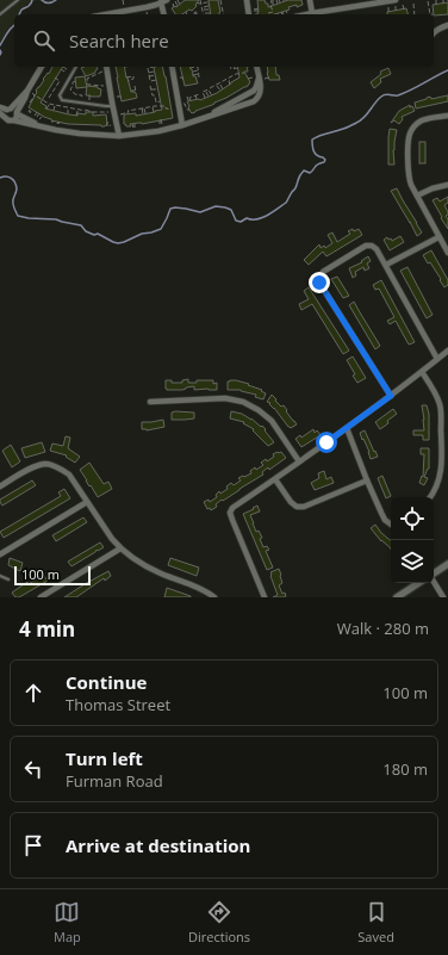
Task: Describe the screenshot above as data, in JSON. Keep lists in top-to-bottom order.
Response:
{
  "scale_bar": "100 m",
  "page": {
    "search": "Search here",
    "scale": "100 m",
    "heading": ["4 min", "Walk · 280 m"],
    "list": [
      ["Continue", "Thomas Street", "100 m"],
      ["Turn left", "Furman Road", "180 m"],
      "Arrive at destination"
    ],
    "nav": ["Map", "Directions", "Saved"]
  }
}
